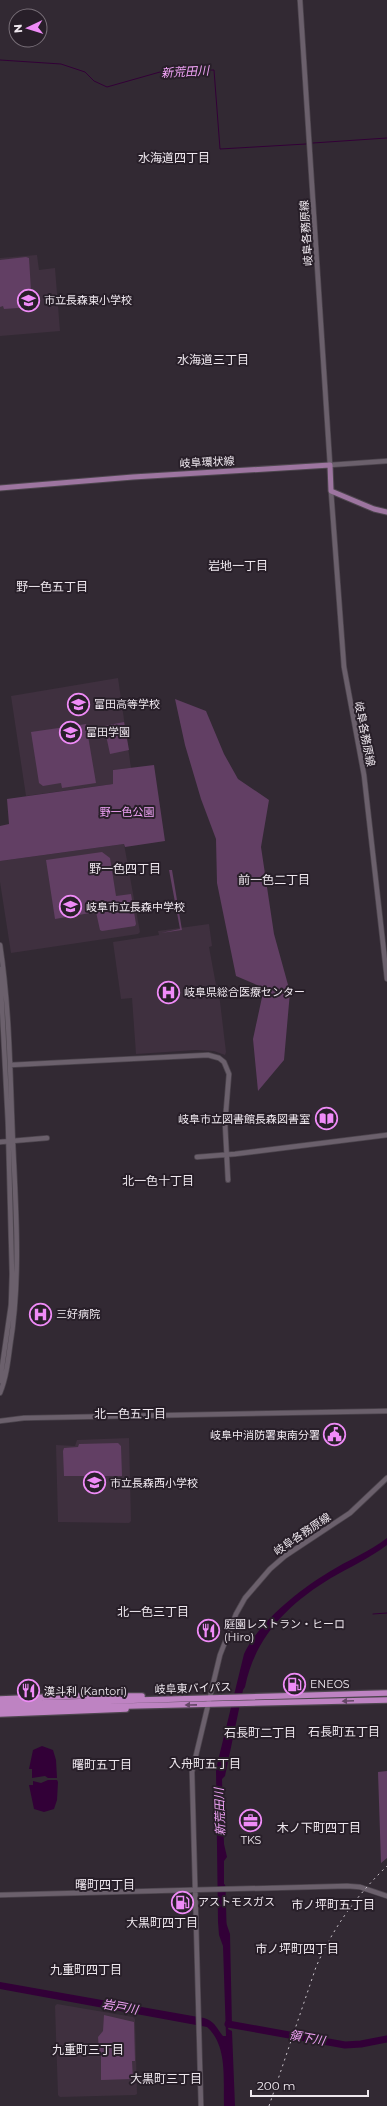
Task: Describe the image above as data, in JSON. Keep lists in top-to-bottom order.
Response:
{
  "streets": {
    "highway": ["岐阜東バイパス"],
    "main road": ["岐阜環状線"],
    "street": ["岐阜各務原線"]
  },
  "crossings": [
    ["岐阜各務原線", "岐阜環状線"],
    ["岐阜各務原線", "岐阜東バイパス"]
  ],
  "districts": [
    "水海道四丁目",
    "水海道三丁目",
    "岩地一丁目",
    "野一色五丁目",
    "野一色四丁目",
    "前一色二丁目",
    "北一色十丁目",
    "北一色五丁目",
    "北一色三丁目",
    "石長町五丁目",
    "石長町二丁目",
    "入舟町五丁目",
    "曙町五丁目",
    "木ノ下町四丁目",
    "曙町四丁目",
    "市ノ坪町五丁目",
    "大黒町四丁目",
    "市ノ坪町四丁目",
    "九重町四丁目",
    "九重町三丁目",
    "大黒町三丁目"
  ],
  "water": ["新荒田川", "岩戸川", "領下川"],
  "parks": ["野一色公園"],
  "places": {
    "school or university": [
      "市立長森東小学校",
      "富田高等学校",
      "富田学園",
      "岐阜市立長森中学校",
      "市立長森西小学校"
    ],
    "hospital": ["岐阜県総合医療センター", "三好病院"],
    "library": ["岐阜市立図書館長森図書室"],
    "public building": ["岐阜中消防署東南分署"],
    "restaurant": ["庭園レストラン・ヒーロ (Hiro)", "漢斗利 (Kantori)"],
    "fuel station": ["ENEOS", "アストモスガス"],
    "office": ["TKS"]
  },
  "scale_bar": "200 m",
  "north": "left"
}
